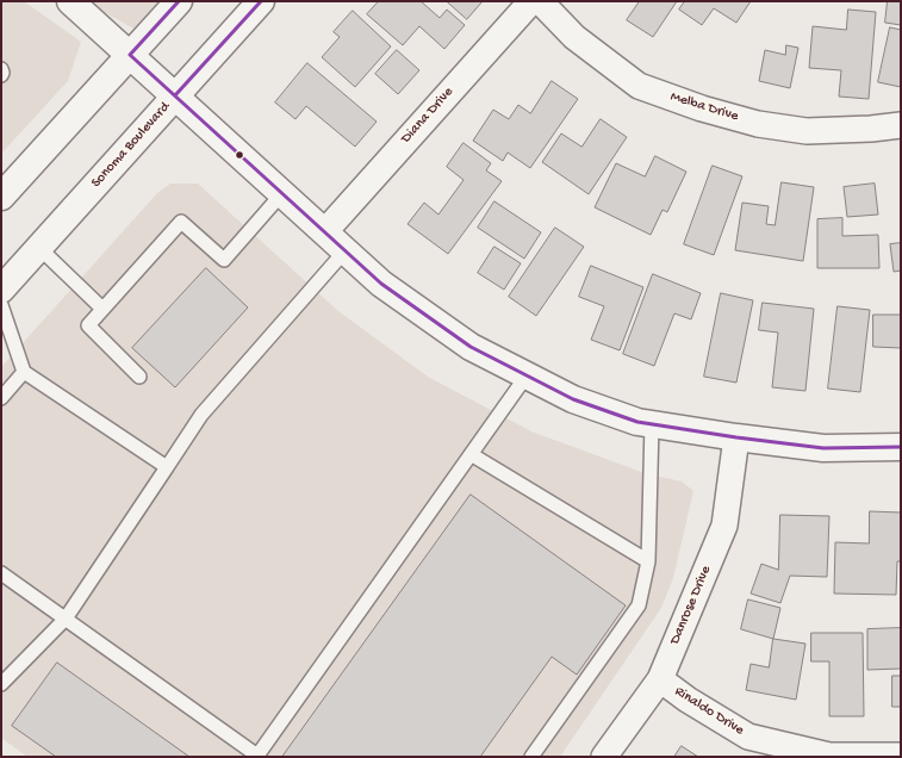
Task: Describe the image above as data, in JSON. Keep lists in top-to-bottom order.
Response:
{
  "streets": {
    "main road": ["Sonoma Boulevard"],
    "street": [
      "Melba Drive",
      "Diana Drive",
      "Danrose Drive",
      "Rinaldo Drive"
    ]
  },
  "crossings": [
    ["Danrose Drive", "Rinaldo Drive"]
  ]
}
